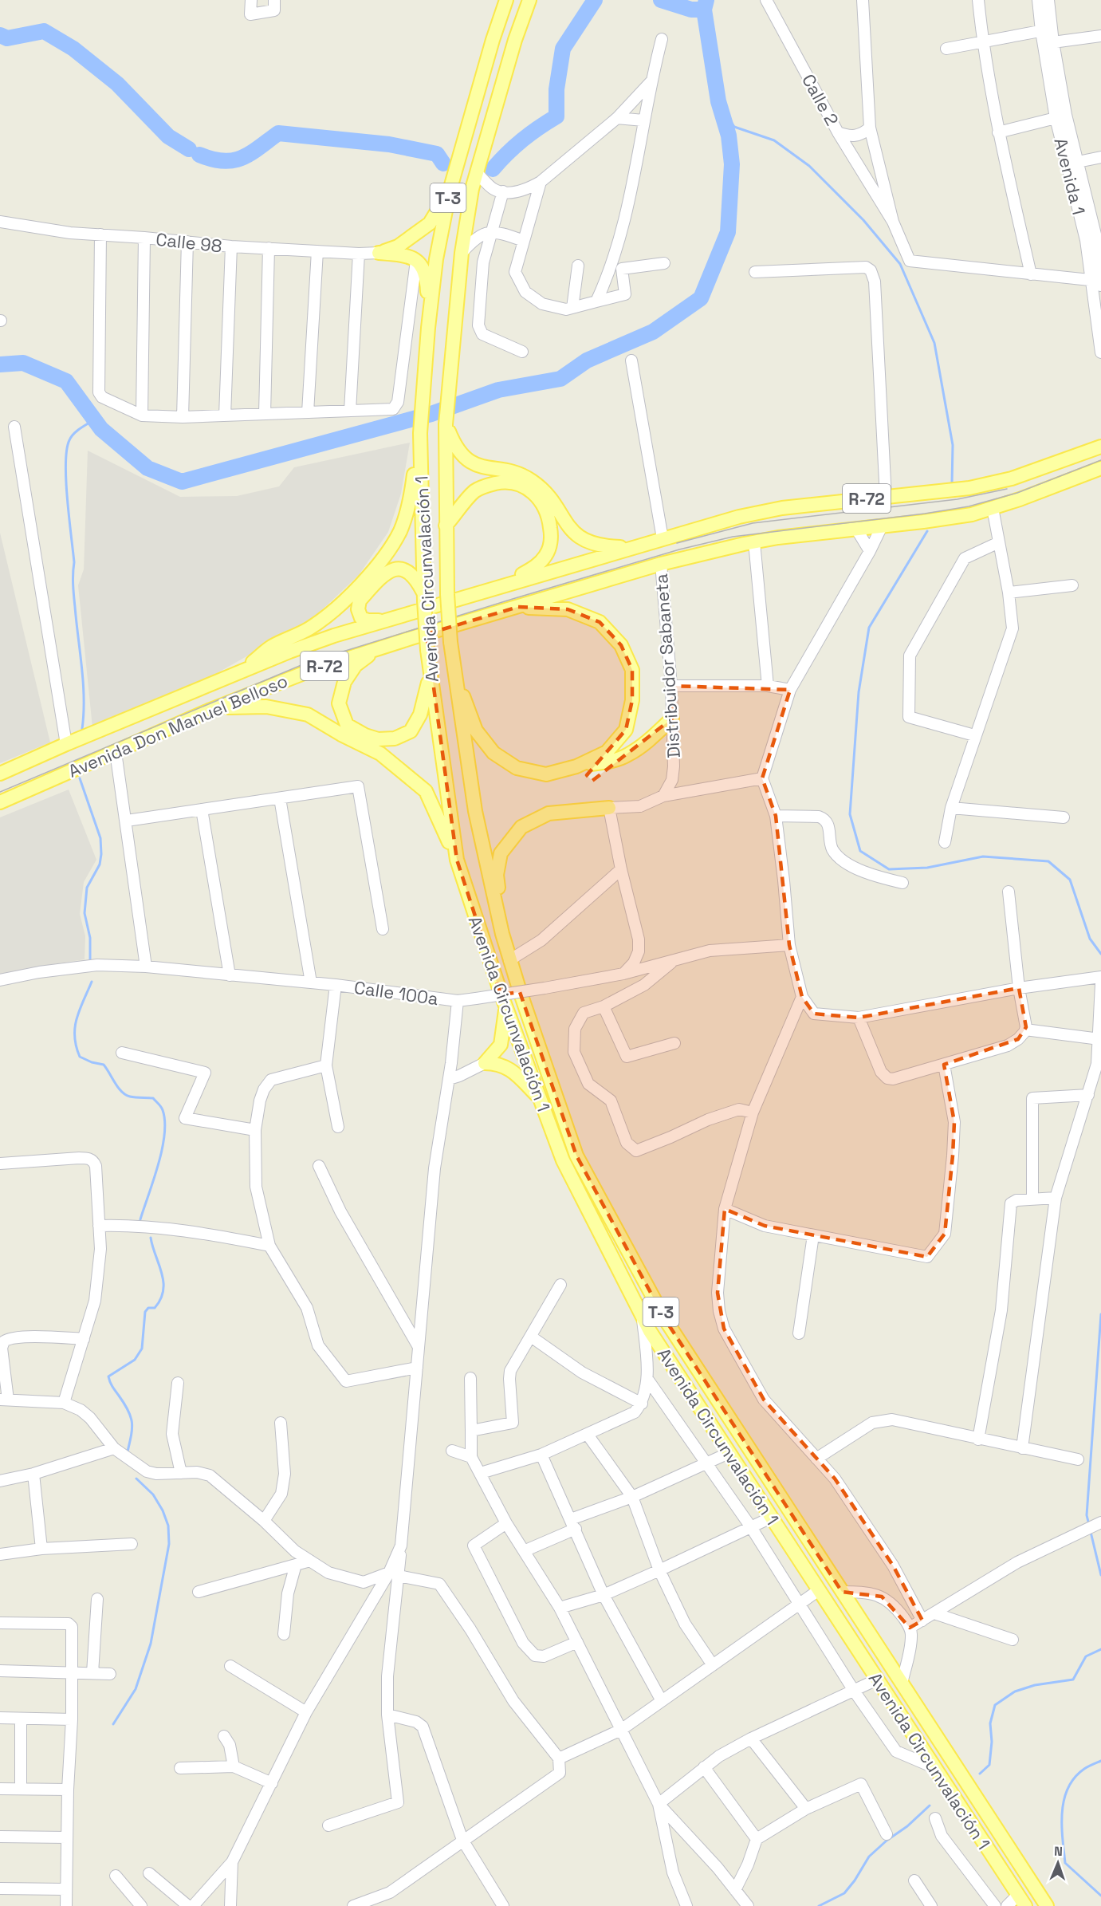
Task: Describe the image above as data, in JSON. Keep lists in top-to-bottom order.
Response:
{
  "streets": {
    "main road": [
      "T-3",
      "R-72",
      "Avenida Circunvalación 1",
      "Avenida Don Manuel Belloso"
    ],
    "street": [
      "Calle 2",
      "Avenida 1",
      "Calle 98",
      "Distribuidor Sabaneta",
      "Calle 100a"
    ]
  },
  "crossings": [
    ["R-72", "Distribuidor Sabaneta"],
    ["R-72", "Avenida Don Manuel Belloso"],
    ["Distribuidor Sabaneta", "Avenida Don Manuel Belloso"]
  ],
  "north": "top"
}
